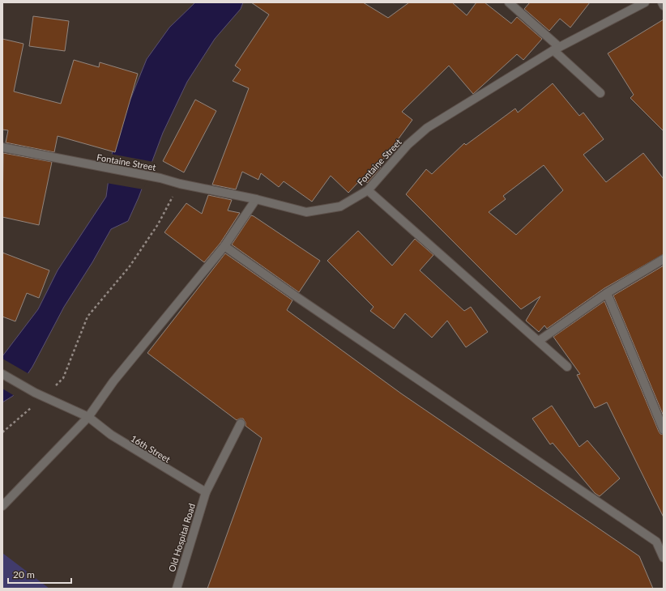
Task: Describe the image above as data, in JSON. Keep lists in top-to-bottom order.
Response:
{
  "streets": {
    "street": ["Fontaine Street", "16th Street", "Old Hospital Road"]
  },
  "crossings": [
    ["16th Street", "Old Hospital Road"]
  ],
  "scale_bar": "20 m"
}
